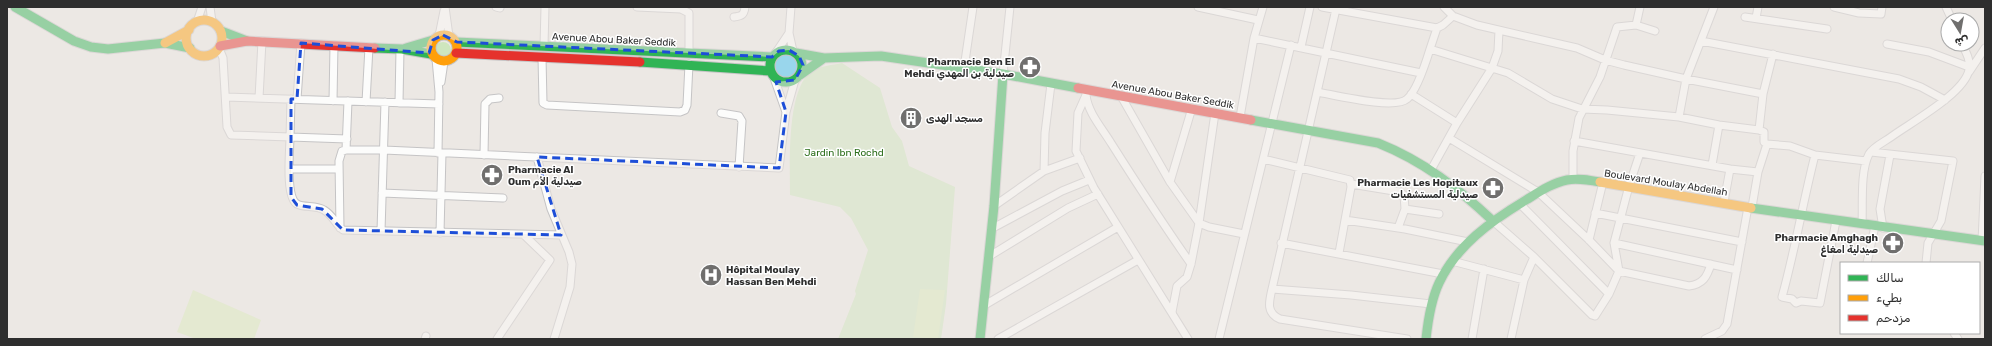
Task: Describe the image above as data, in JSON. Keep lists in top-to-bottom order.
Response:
{
  "streets": {
    "main road": ["Avenue Abou Baker Seddik", "Boulevard Moulay Abdellah"]
  },
  "crossings": [
    ["Avenue Abou Baker Seddik", "Boulevard Moulay Abdellah"]
  ],
  "parks": ["Jardin Ibn Rochd"],
  "places": {
    "pharmacy": [
      "Pharmacie Ben El Mehdi صيدلية بن المهدي",
      "Pharmacie Al Oum صيدلية الأم",
      "Pharmacie Les Hopitaux صيدلية المستشفيات",
      "Pharmacie Amghagh صيدلية امغاغ"
    ],
    "building": ["مسجد الهدى"],
    "hospital": ["Hôpital Moulay Hassan Ben Mehdi"]
  },
  "legend": ["سالك", "بطيء", "مزدحم"],
  "north": "bottom"
}
